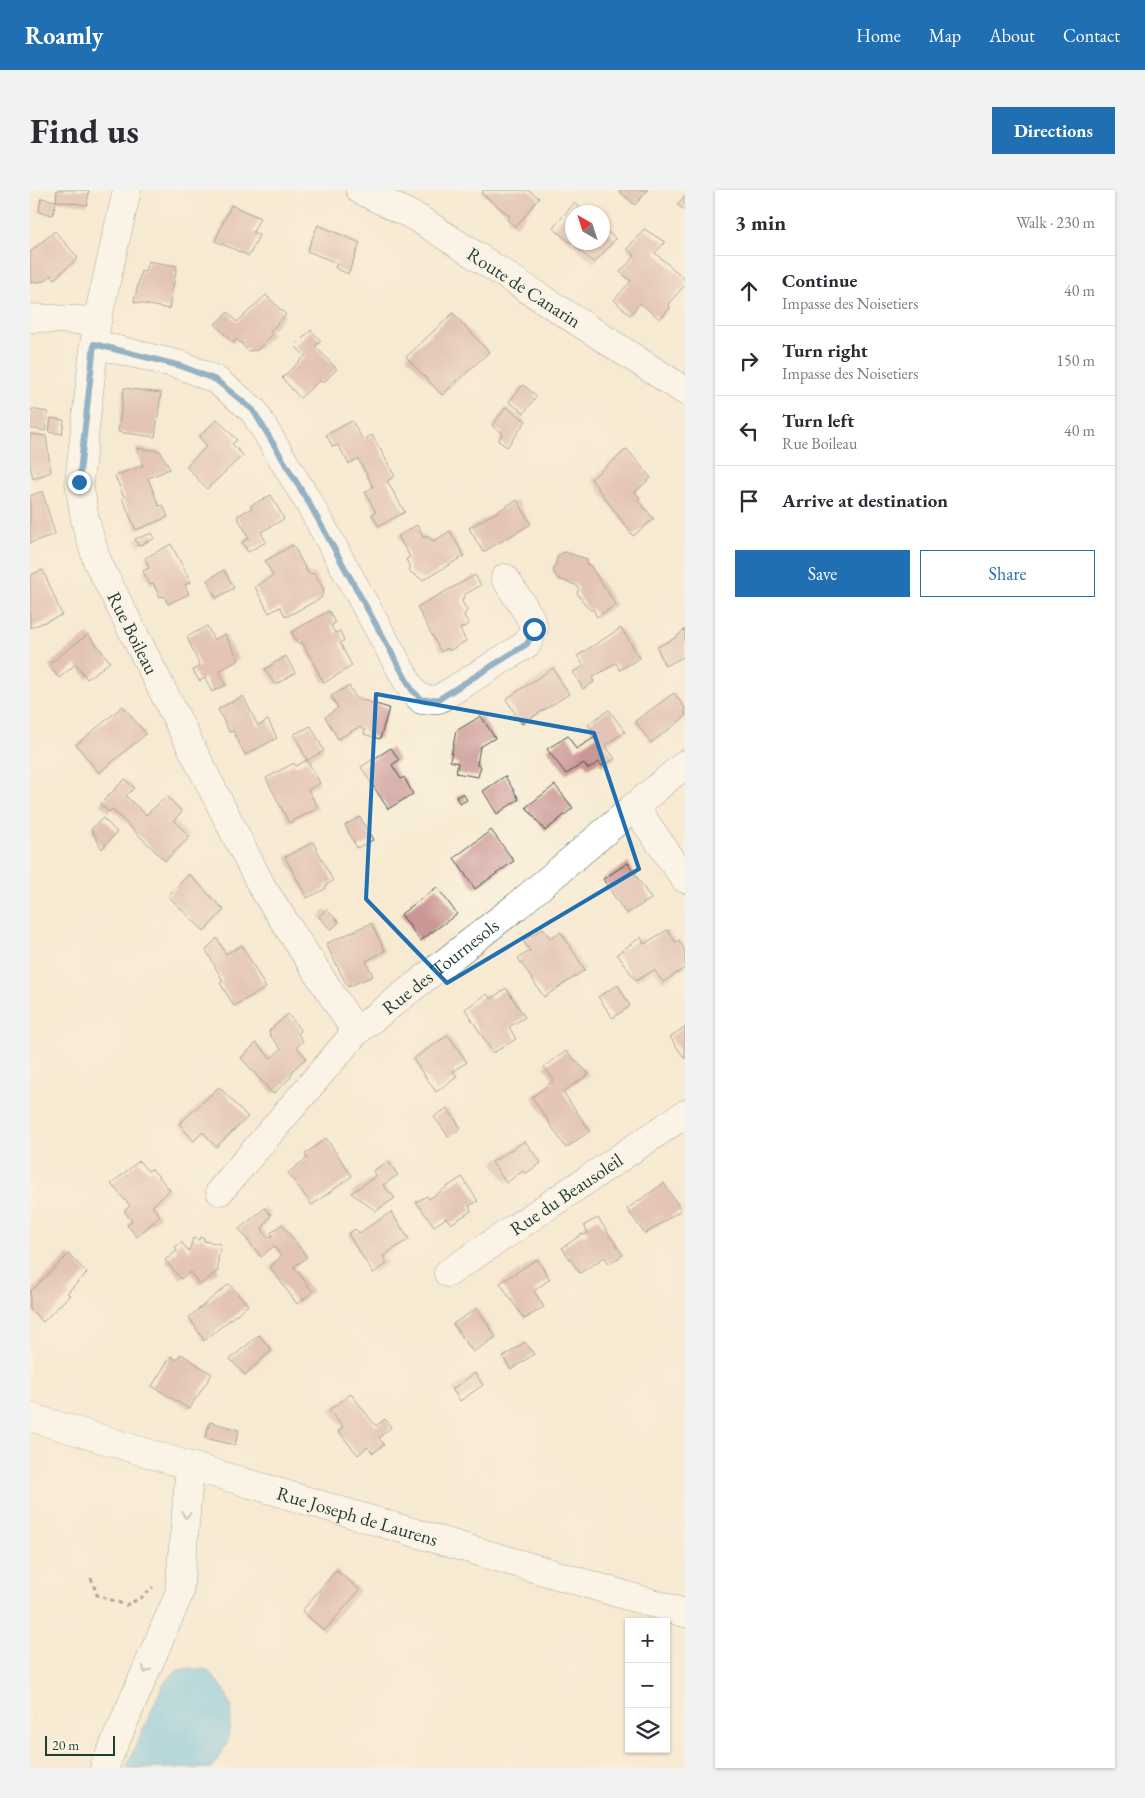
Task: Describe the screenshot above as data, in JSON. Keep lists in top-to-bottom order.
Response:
{
  "streets": {
    "street": [
      "Route de Canarin",
      "Rue Boileau",
      "Rue des Tournesols",
      "Rue du Beausoleil",
      "Rue Joseph de Laurens"
    ]
  },
  "crossings": [
    ["Rue Boileau", "Rue des Tournesols"]
  ],
  "scale_bar": "20 m",
  "north": "top left",
  "page": {
    "header": "Roamly",
    "nav": [
      "Home",
      "Map",
      "About",
      "Contact"
    ],
    "buttons": [
      "Directions",
      ["Save", "Share"]
    ],
    "title": "Find us",
    "heading": ["3 min", "Walk · 230 m"],
    "list": [
      ["Continue", "Impasse des Noisetiers", "40 m"],
      ["Turn right", "Impasse des Noisetiers", "150 m"],
      ["Turn left", "Rue Boileau", "40 m"],
      "Arrive at destination"
    ],
    "map_buttons": ["+", "−"],
    "scale": "20 m"
  }
}
